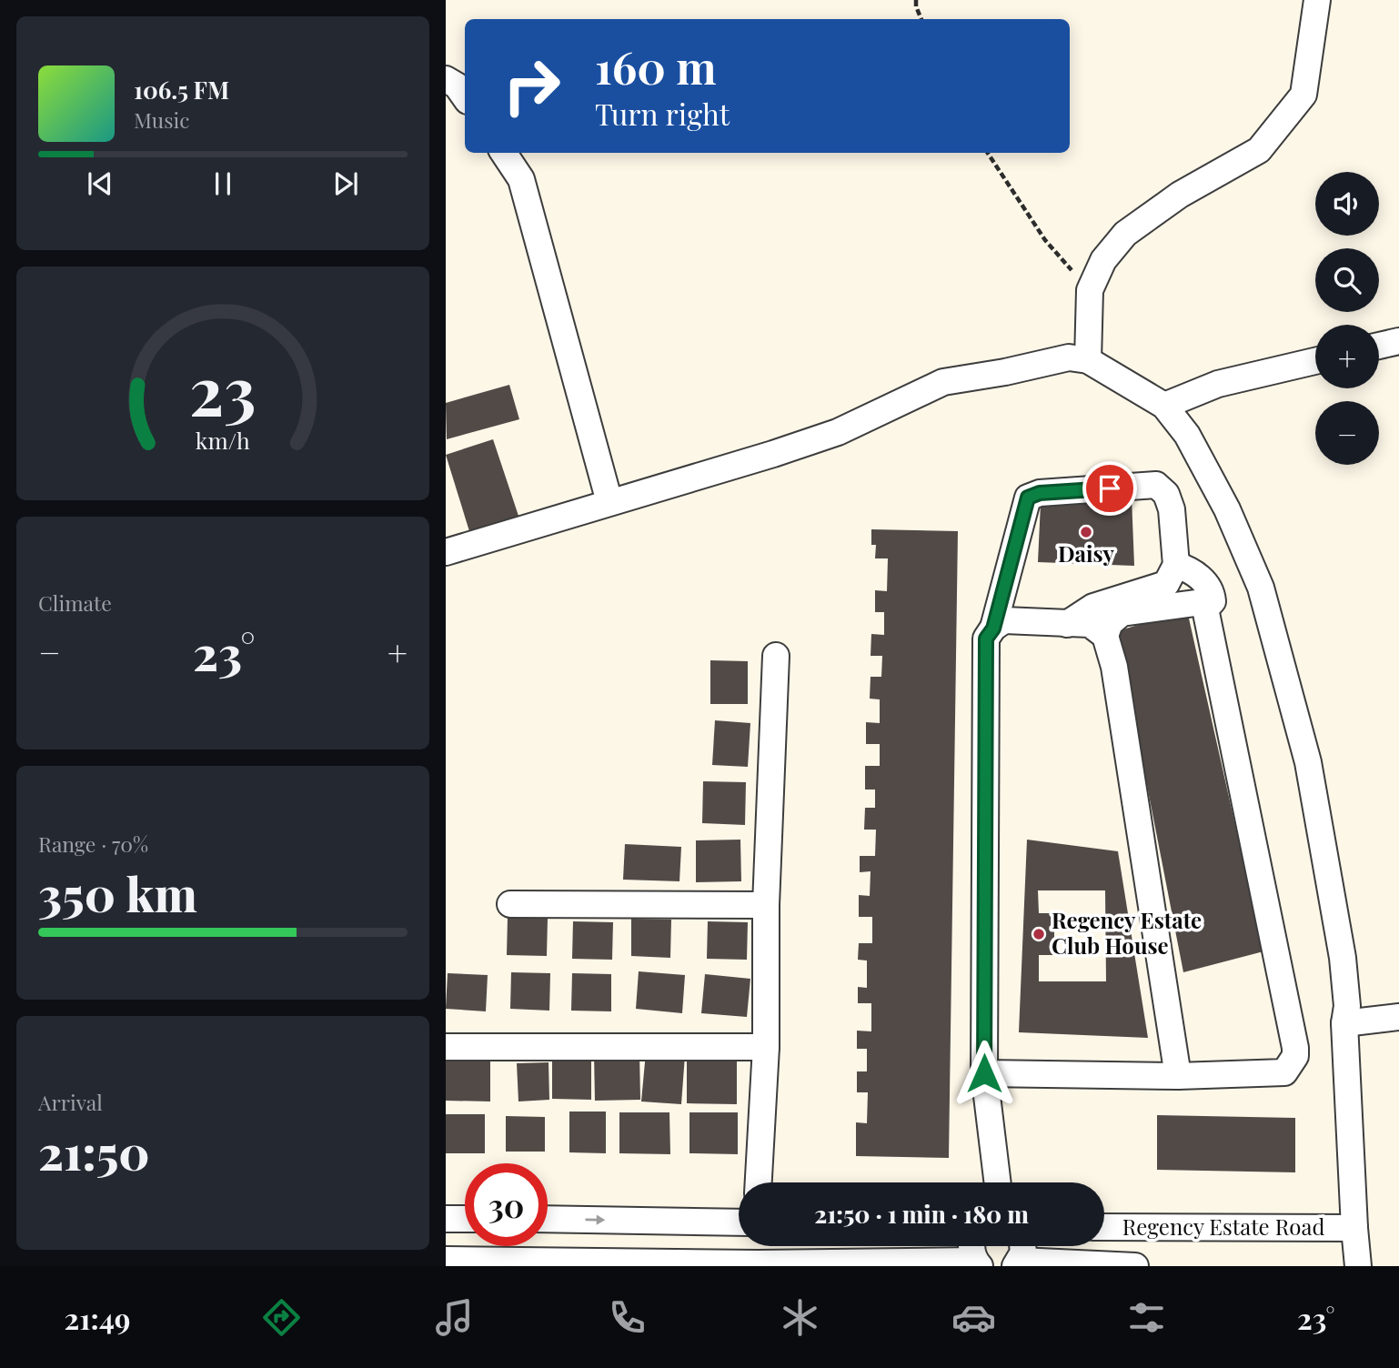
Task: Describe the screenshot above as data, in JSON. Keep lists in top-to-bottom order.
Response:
{
  "streets": {
    "street": ["Regency Estate Road"]
  },
  "places": ["Daisy", "Regency Estate Club House"],
  "page": {
    "turn": ["160 m", "Turn right"],
    "song": ["106.5 FM", "Music"],
    "map_buttons": ["+", "−"],
    "tile": [
      "Climate",
      ["Range · 70%", "350 km"],
      ["Arrival", "21:50"]
    ],
    "heat": ["−", "23°", "+"],
    "limit": "30",
    "trip": "21:50 · 1 min · 180 m",
    "tabs": ["21:49", "23°"],
    "gauge": ["23", "km/h"]
  }
}
